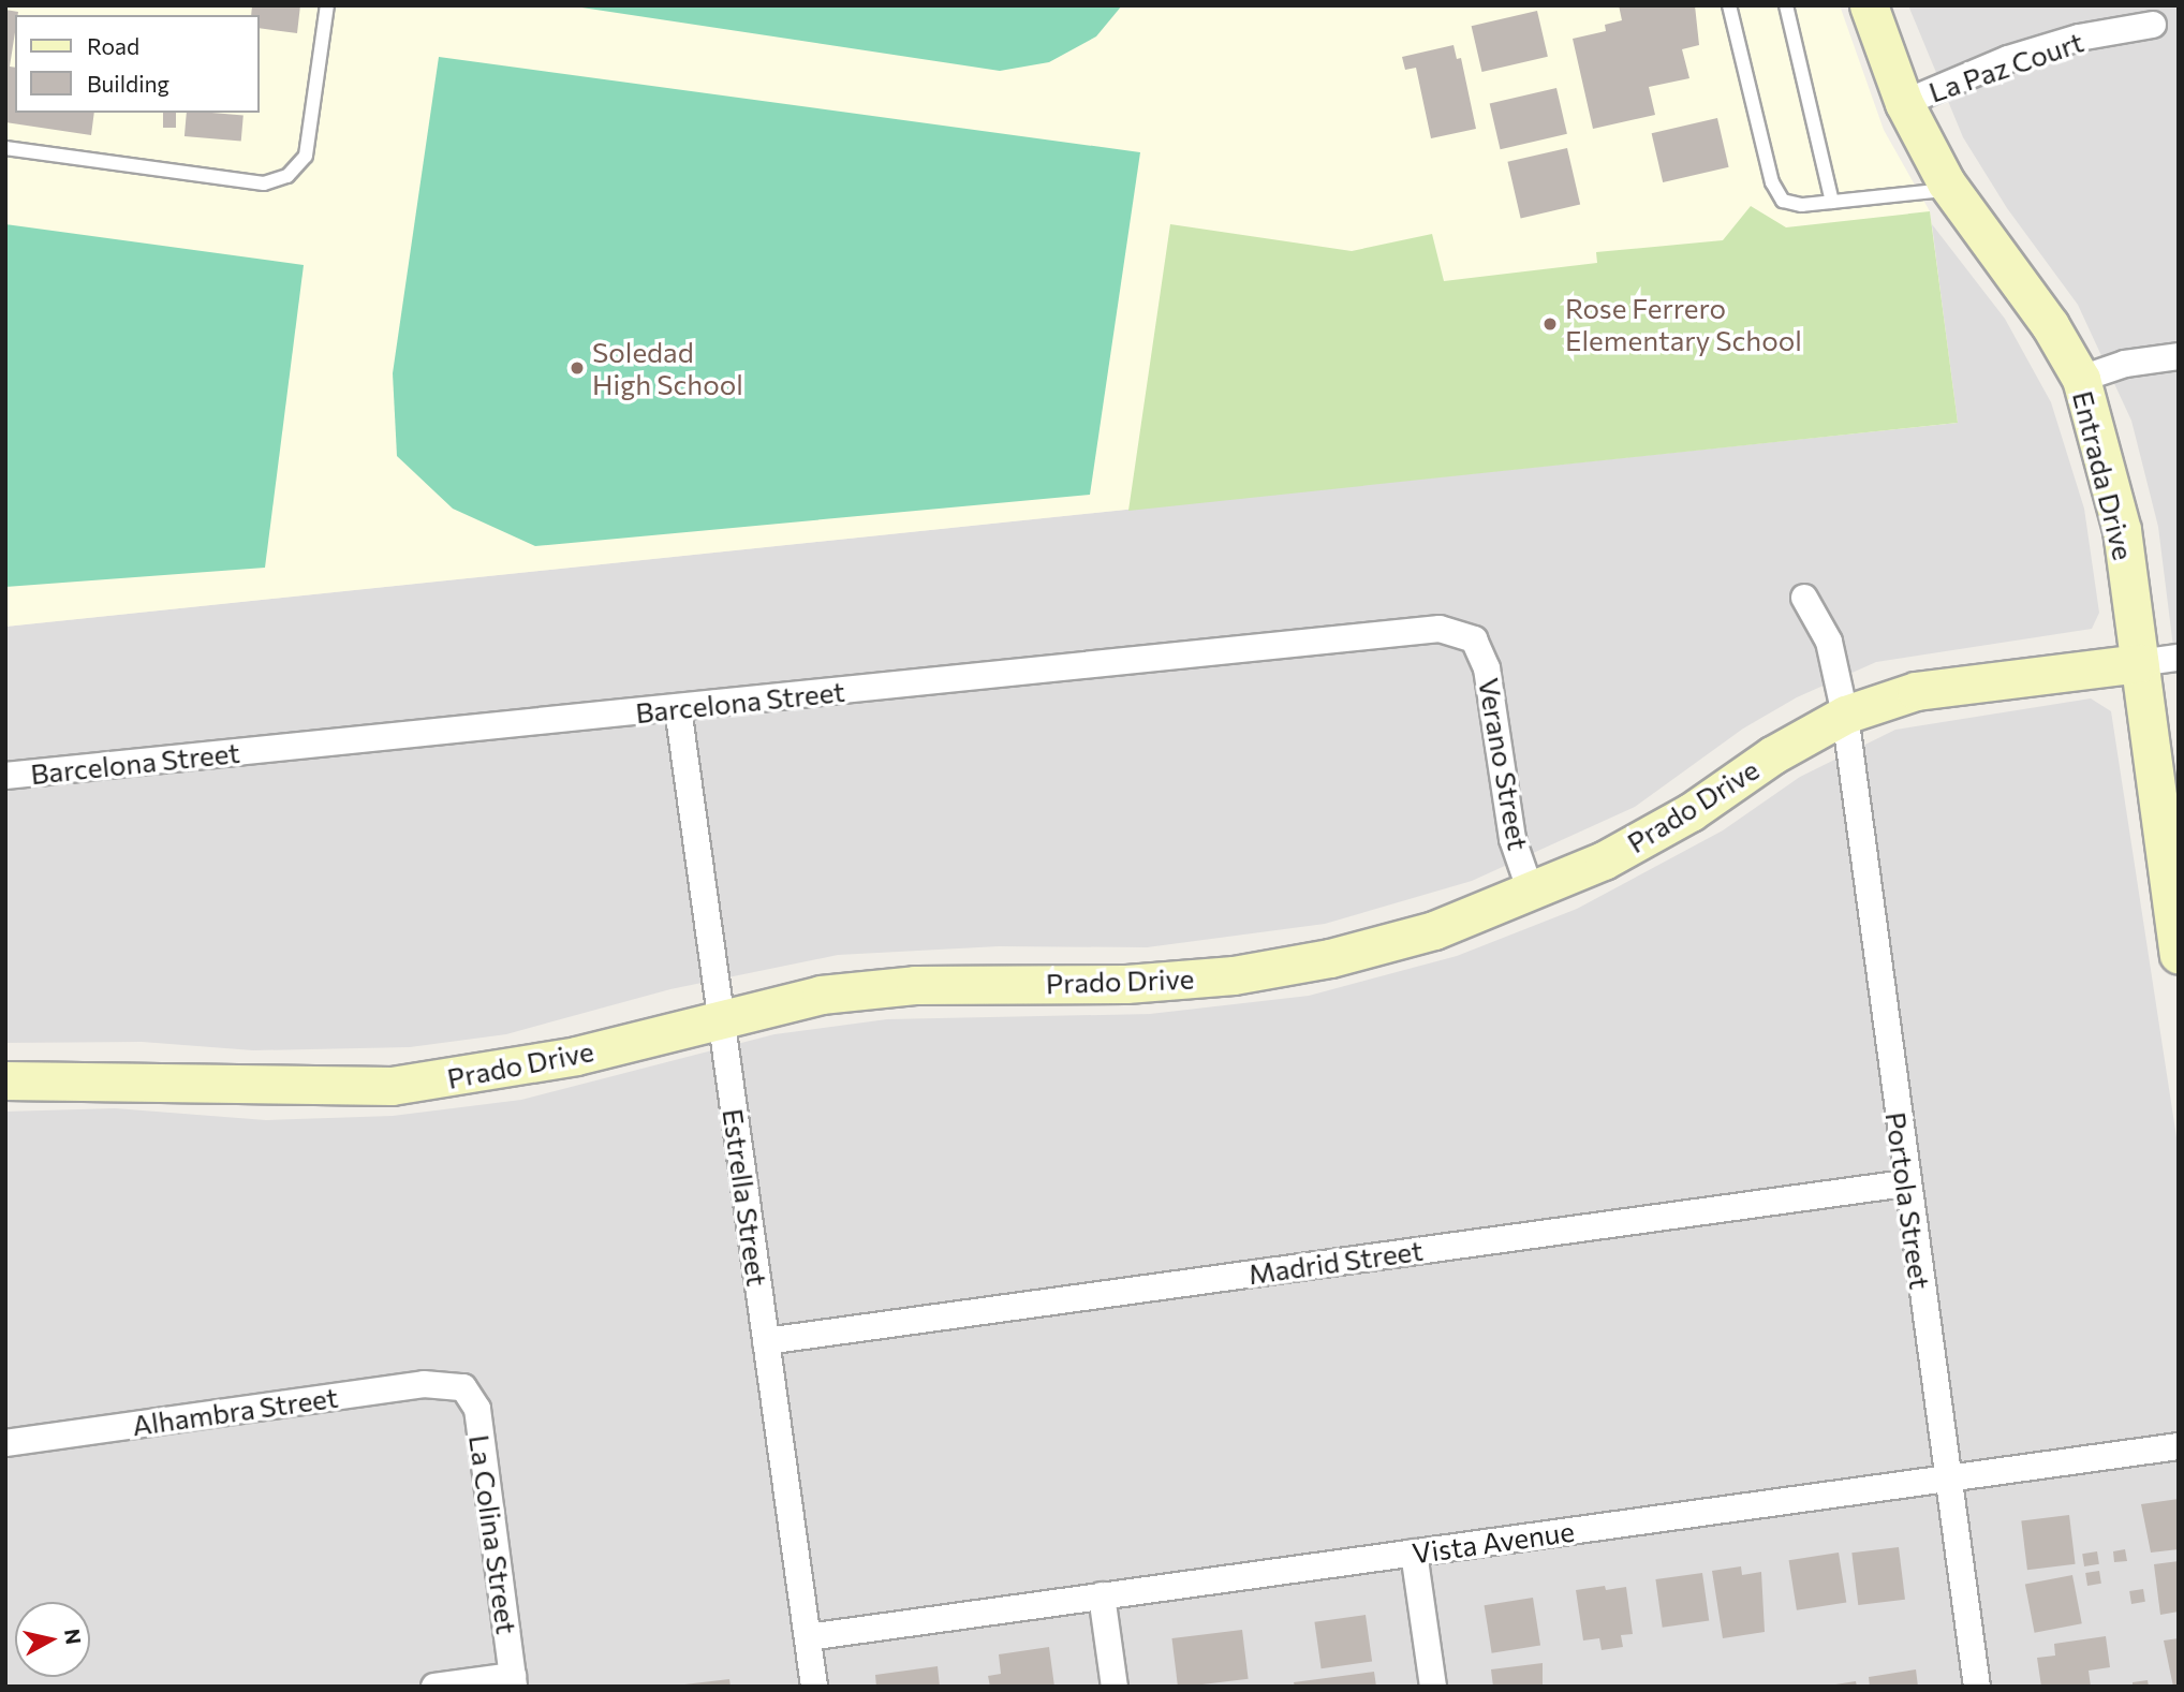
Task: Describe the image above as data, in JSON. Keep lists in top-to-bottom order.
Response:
{
  "streets": {
    "street": [
      "La Paz Court",
      "Entrada Drive",
      "Barcelona Street",
      "Verano Street",
      "Prado Drive",
      "Estrella Street",
      "Portola Street",
      "Madrid Street",
      "Alhambra Street",
      "La Colina Street",
      "Vista Avenue"
    ]
  },
  "crossings": [
    ["La Paz Court", "Entrada Drive"],
    ["Entrada Drive", "Prado Drive"],
    ["Barcelona Street", "Verano Street"],
    ["Barcelona Street", "Estrella Street"],
    ["Verano Street", "Prado Drive"],
    ["Prado Drive", "Estrella Street"],
    ["Prado Drive", "Portola Street"],
    ["Estrella Street", "Madrid Street"],
    ["Estrella Street", "Vista Avenue"],
    ["Portola Street", "Madrid Street"],
    ["Portola Street", "Vista Avenue"],
    ["Alhambra Street", "La Colina Street"]
  ],
  "places": ["Rose Ferrero Elementary School", "Soledad High School"],
  "legend": ["Road", "Building"],
  "north": "right"
}
